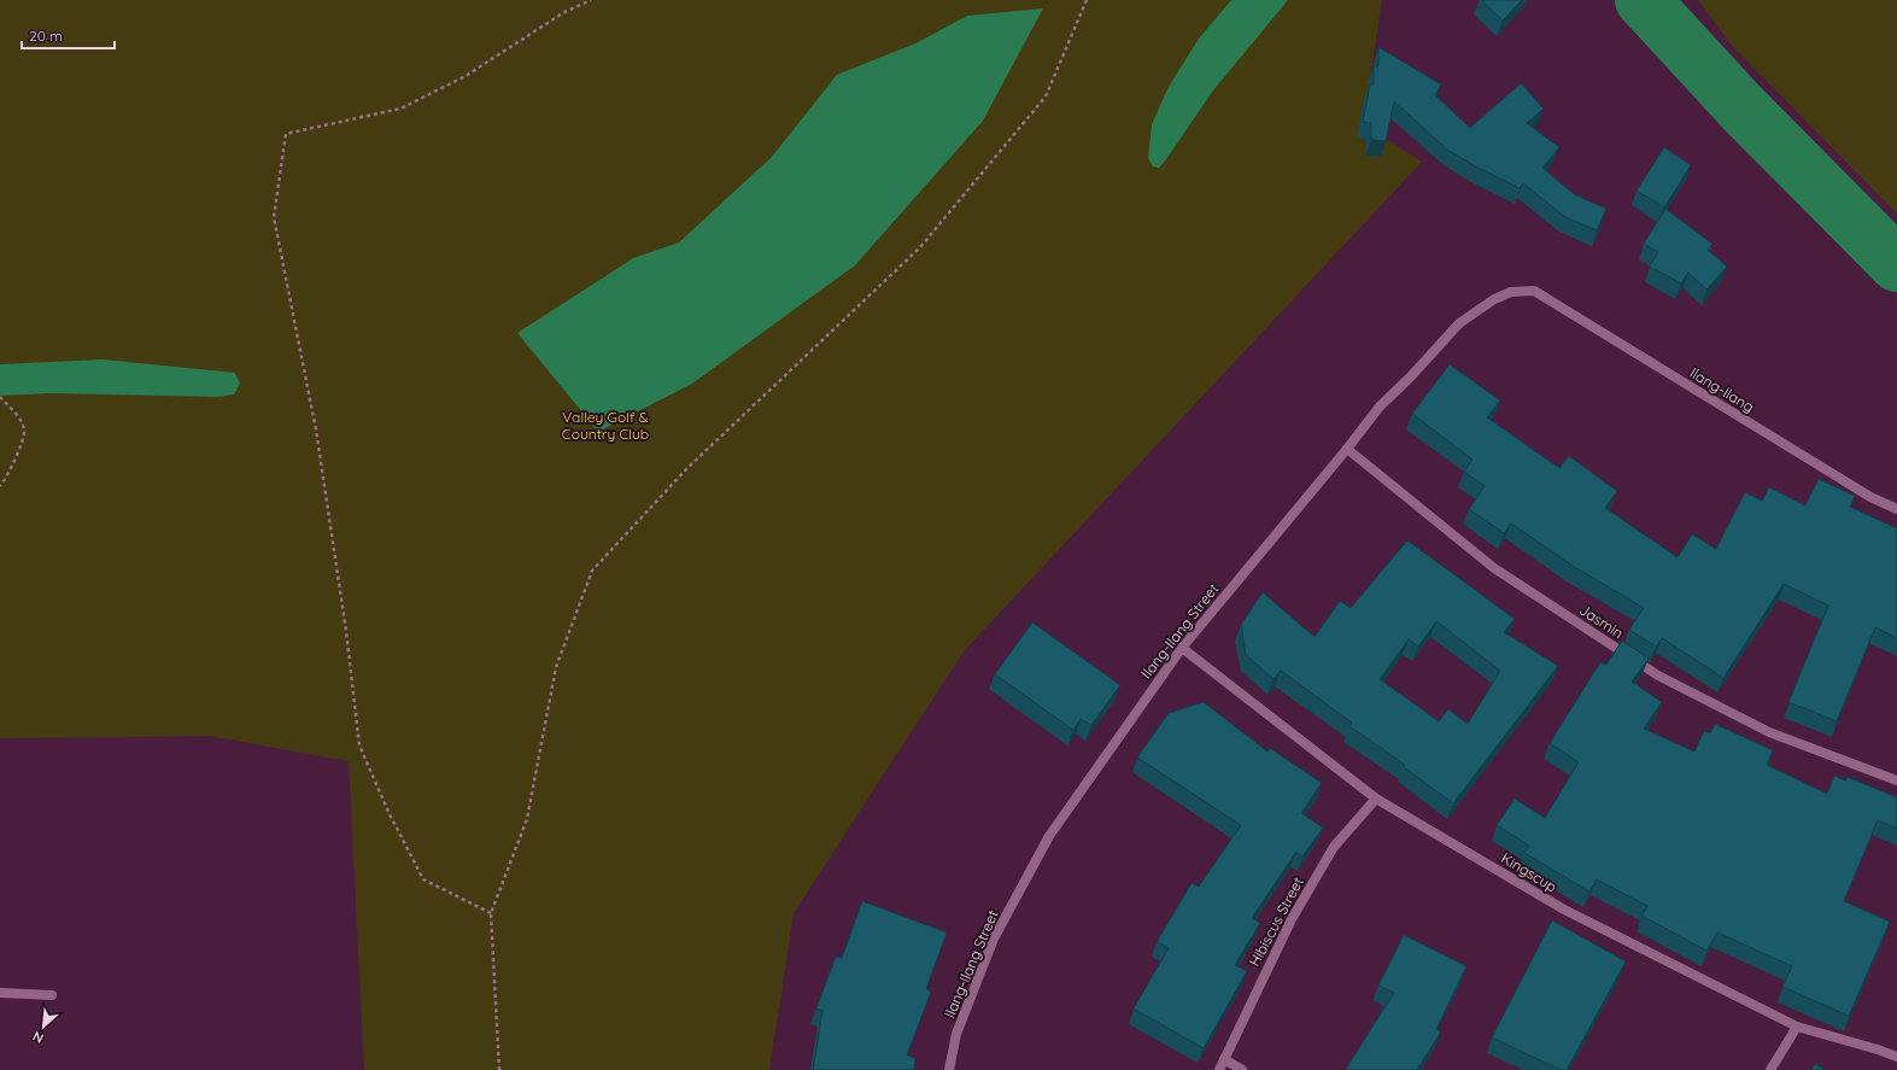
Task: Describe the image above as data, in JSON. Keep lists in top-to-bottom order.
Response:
{
  "streets": {
    "street": [
      "Ilang-Ilang",
      "Jasmin",
      "Ilang-Ilang Street",
      "Kingscup",
      "Hibiscus Street"
    ]
  },
  "crossings": [
    ["Ilang-Ilang", "Ilang-Ilang Street"],
    ["Jasmin", "Ilang-Ilang Street"],
    ["Ilang-Ilang Street", "Kingscup"],
    ["Kingscup", "Hibiscus Street"]
  ],
  "parks": ["Valley Golf & Country Club"],
  "scale_bar": "20 m",
  "north": "bottom left"
}
